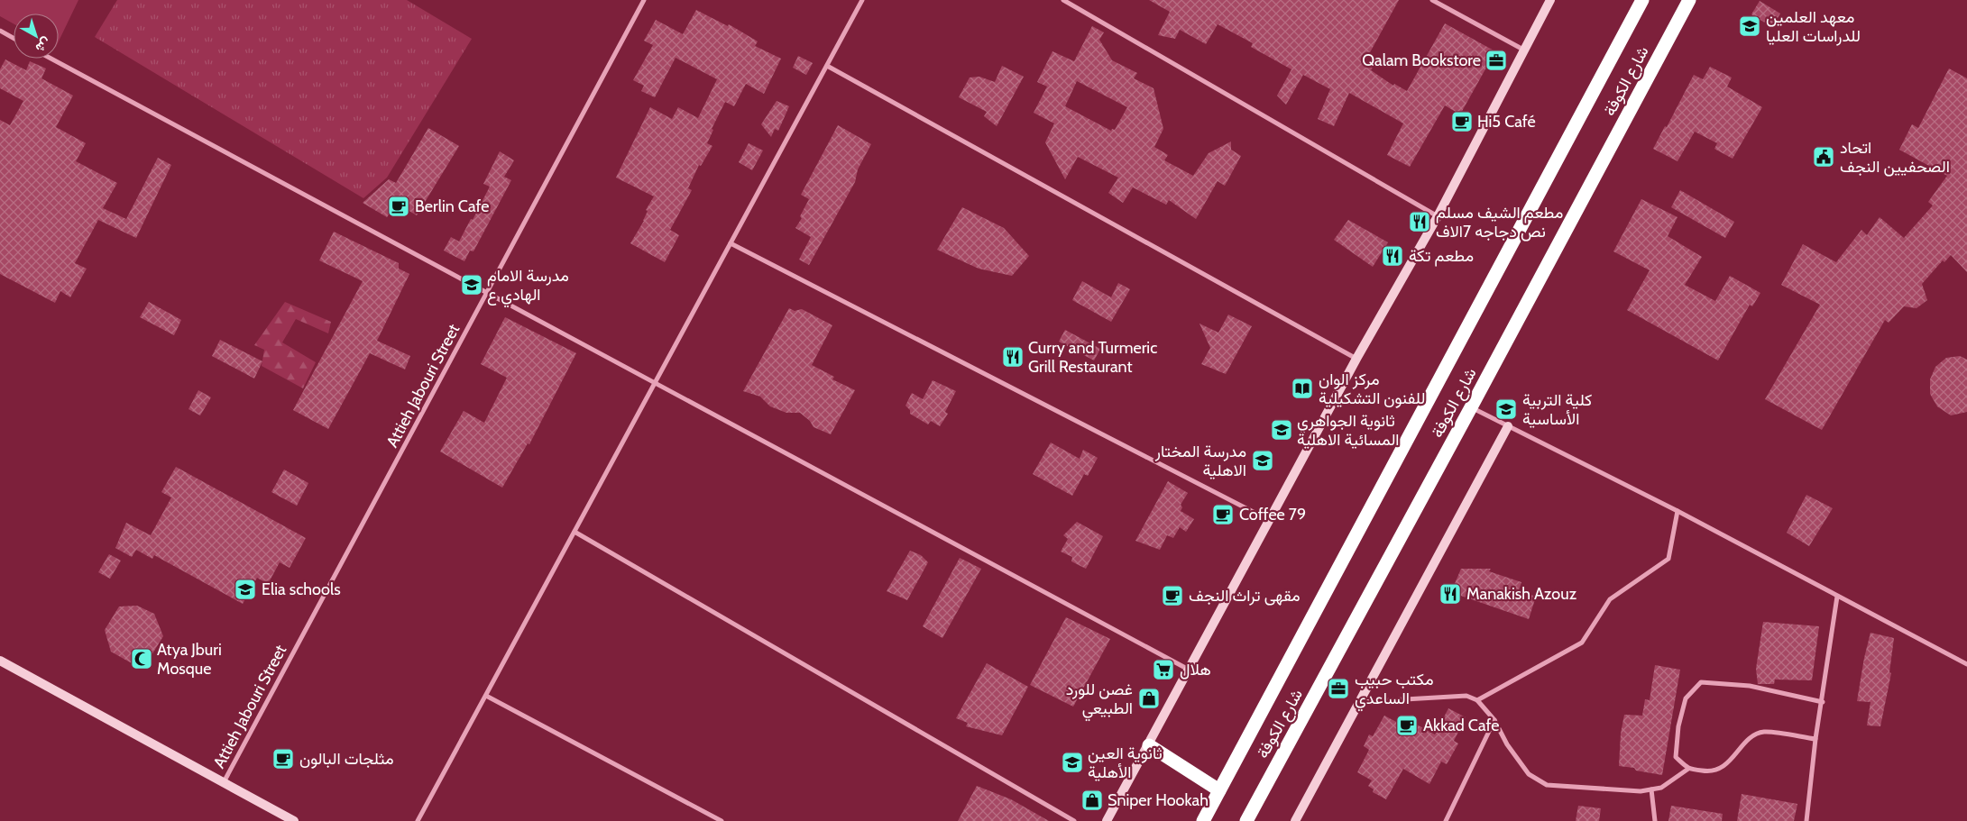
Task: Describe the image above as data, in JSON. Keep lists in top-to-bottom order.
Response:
{
  "streets": {
    "highway": ["شارع الكوفة"],
    "street": ["Attieh Jabouri Street"]
  },
  "places": {
    "school or university": [
      "معهد العلمين للدراسات العليا",
      "مدرسة الامام الهادي ع",
      "كلية التربية الأساسية",
      "ثانوية الجواهري المسائية الاهلية",
      "مدرسة المختار الاهلية",
      "Elia schools",
      "ثانوية العين الأهلية"
    ],
    "office": ["Qalam Bookstore", "مكتب حبيب الساعدي"],
    "cafe": [
      "Hi5 Café",
      "Berlin Cafe",
      "Coffee 79",
      "مقهى تراث النجف",
      "Akkad Cafe",
      "مثلجات البالون"
    ],
    "public building": ["اتحاد الصحفيين النجف"],
    "restaurant": [
      "مطعم الشيف مسلم نص دجاجه 7الاف",
      "مطعم تكة",
      "Curry and Turmeric Grill Restaurant",
      "Manakish Azouz"
    ],
    "library": ["مركز الوان للفنون التشكيلية"],
    "mosque": ["Atya Jburi Mosque"],
    "supermarket": ["هلال"],
    "shop": ["غصن للورد الطبيعي", "Sniper Hookah"]
  },
  "north": "bottom right"
}
